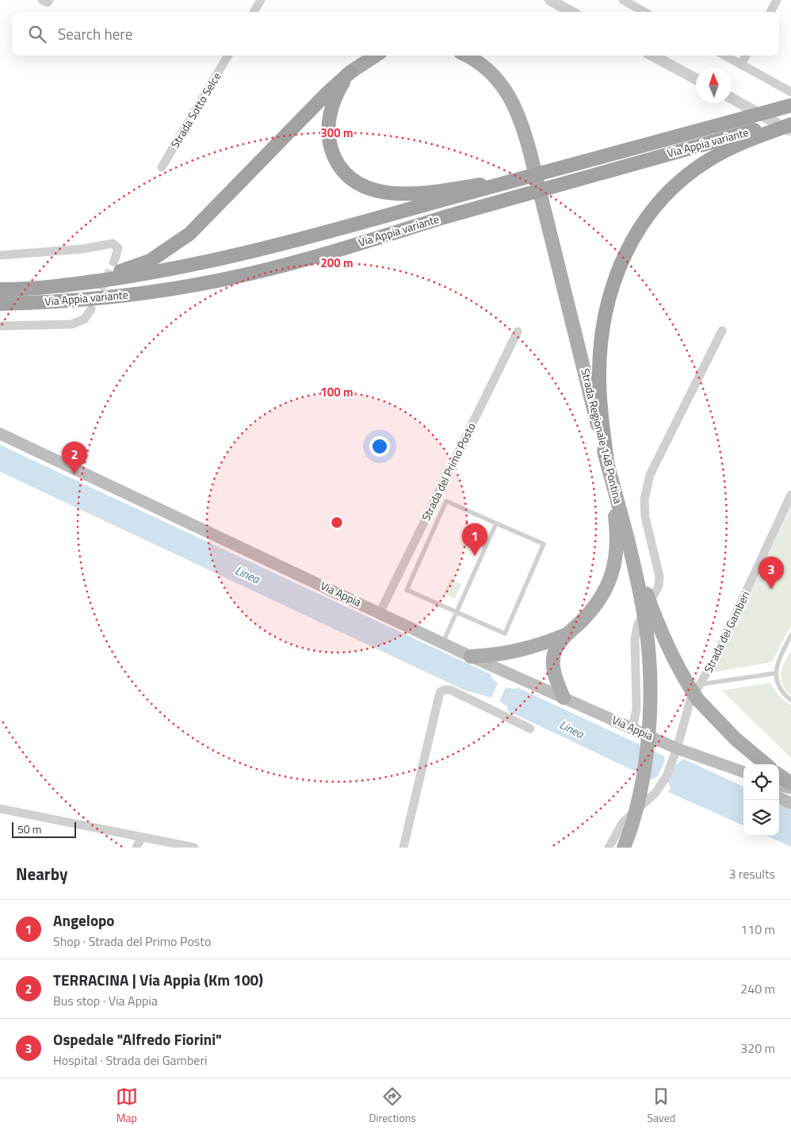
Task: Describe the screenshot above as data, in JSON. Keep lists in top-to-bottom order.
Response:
{
  "streets": {
    "highway": ["Via Appia variante"],
    "main road": ["Strada Regionale 148 Pontina", "Via Appia"],
    "street": ["Strada Sotto Selce", "Strada del Primo Posto", "Strada dei Gamberi"]
  },
  "crossings": [
    ["Strada del Primo Posto", "Via Appia"],
    ["Via Appia", "Strada dei Gamberi"]
  ],
  "water": ["Linea"],
  "scale_bar": "50 m",
  "north": "top",
  "page": {
    "search": "Search here",
    "pins": ["2", "1", "3"],
    "scale": "50 m",
    "heading": ["Nearby", "3 results"],
    "list": [
      {
        "mark": "1",
        "name": "Angelopo",
        "note": "Shop · Strada del Primo Posto",
        "value": "110 m"
      },
      {
        "mark": "2",
        "name": "TERRACINA | Via Appia (Km 100)",
        "note": "Bus stop · Via Appia",
        "value": "240 m"
      },
      {
        "mark": "3",
        "name": "Ospedale \"Alfredo Fiorini\"",
        "note": "Hospital · Strada dei Gamberi",
        "value": "320 m"
      }
    ],
    "nav": ["Map", "Directions", "Saved"]
  },
  "rings": ["300 m", "200 m", "100 m"]
}
